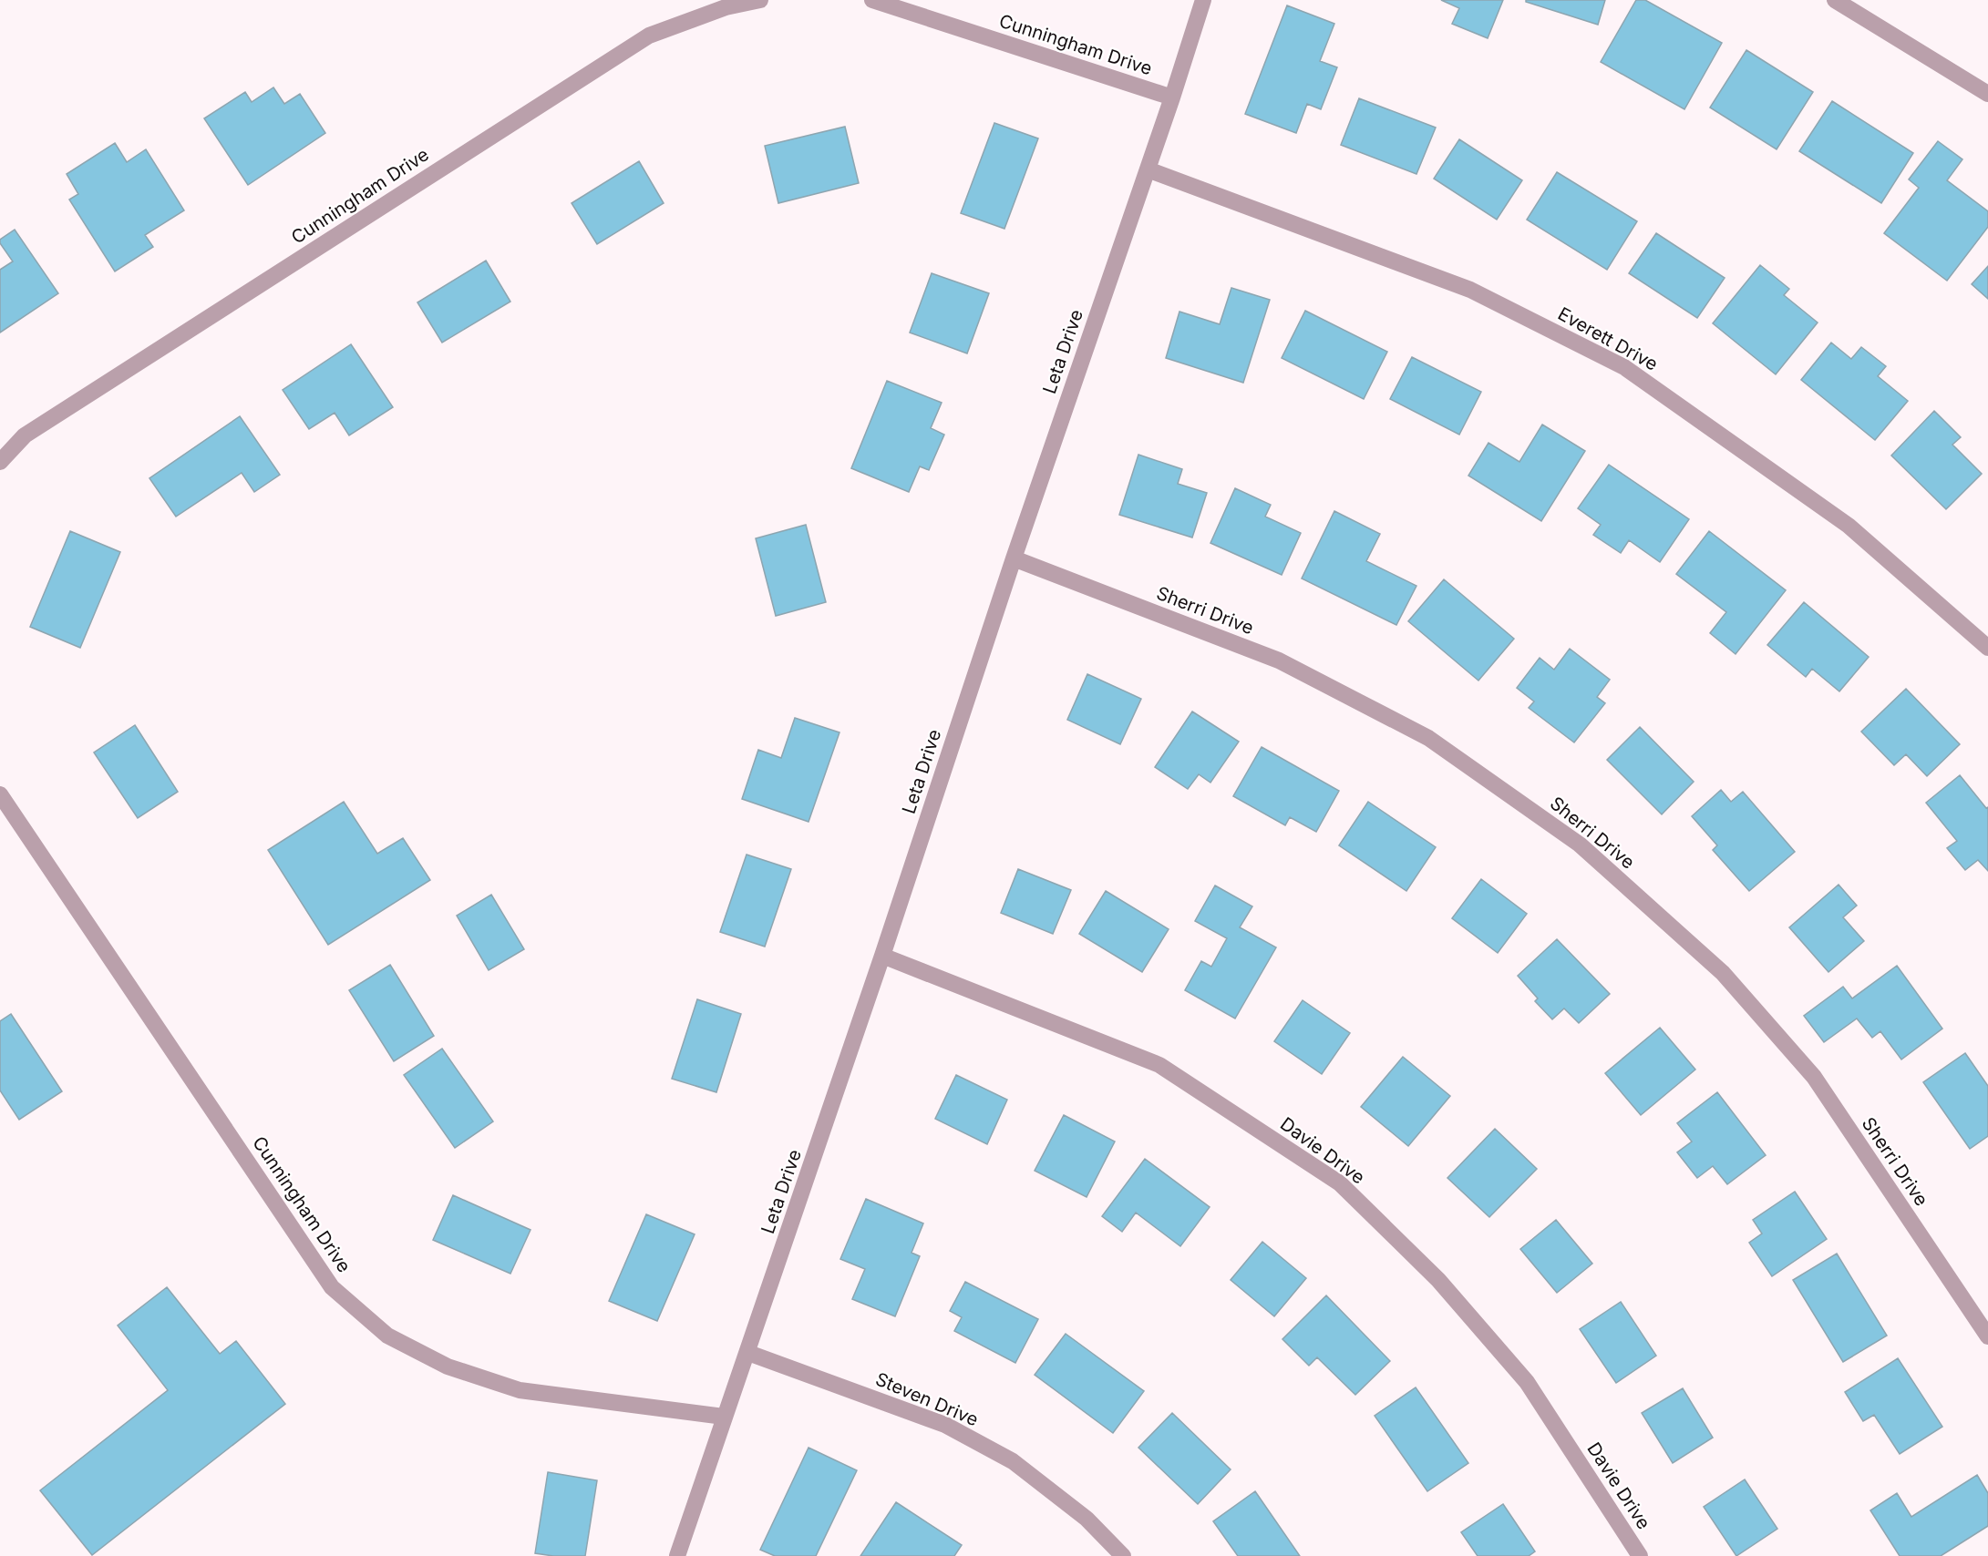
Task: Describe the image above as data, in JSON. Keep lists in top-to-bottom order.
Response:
{
  "streets": {
    "street": [
      "Cunningham Drive",
      "Everett Drive",
      "Leta Drive",
      "Sherri Drive",
      "Davie Drive",
      "Steven Drive"
    ]
  },
  "crossings": [
    ["Cunningham Drive", "Leta Drive"],
    ["Everett Drive", "Leta Drive"],
    ["Leta Drive", "Sherri Drive"],
    ["Leta Drive", "Davie Drive"],
    ["Leta Drive", "Steven Drive"]
  ]
}
